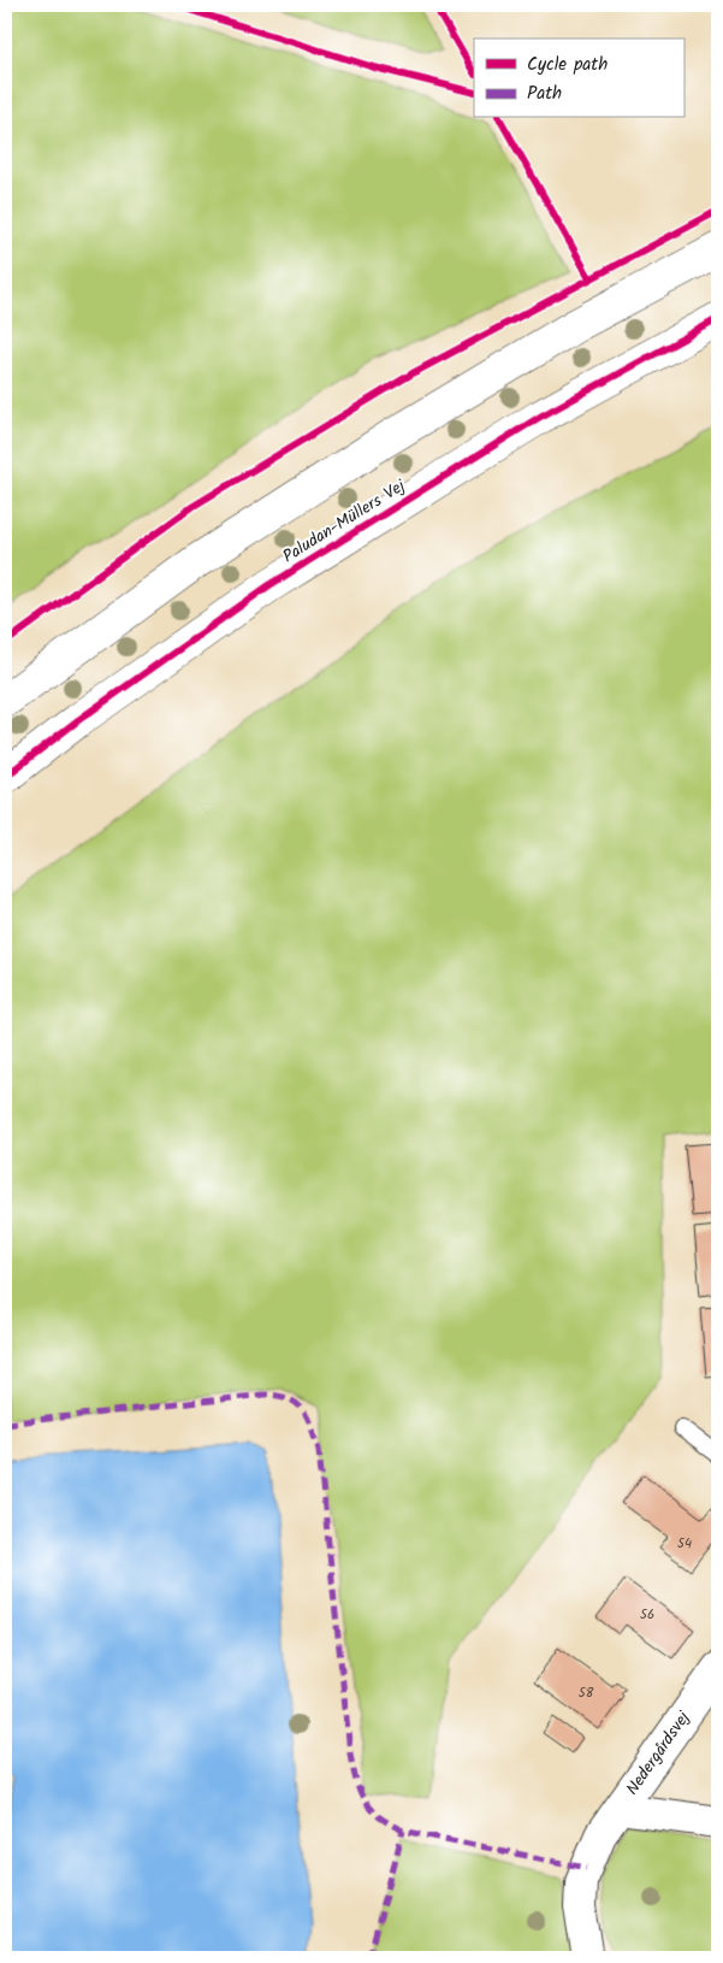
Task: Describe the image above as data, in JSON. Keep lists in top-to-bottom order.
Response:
{
  "streets": {
    "street": ["Paludan-Müllers Vej", "Nedergårdsvej"]
  },
  "house_numbers": ["54", "56", "58"],
  "legend": ["Cycle path", "Path"]
}
